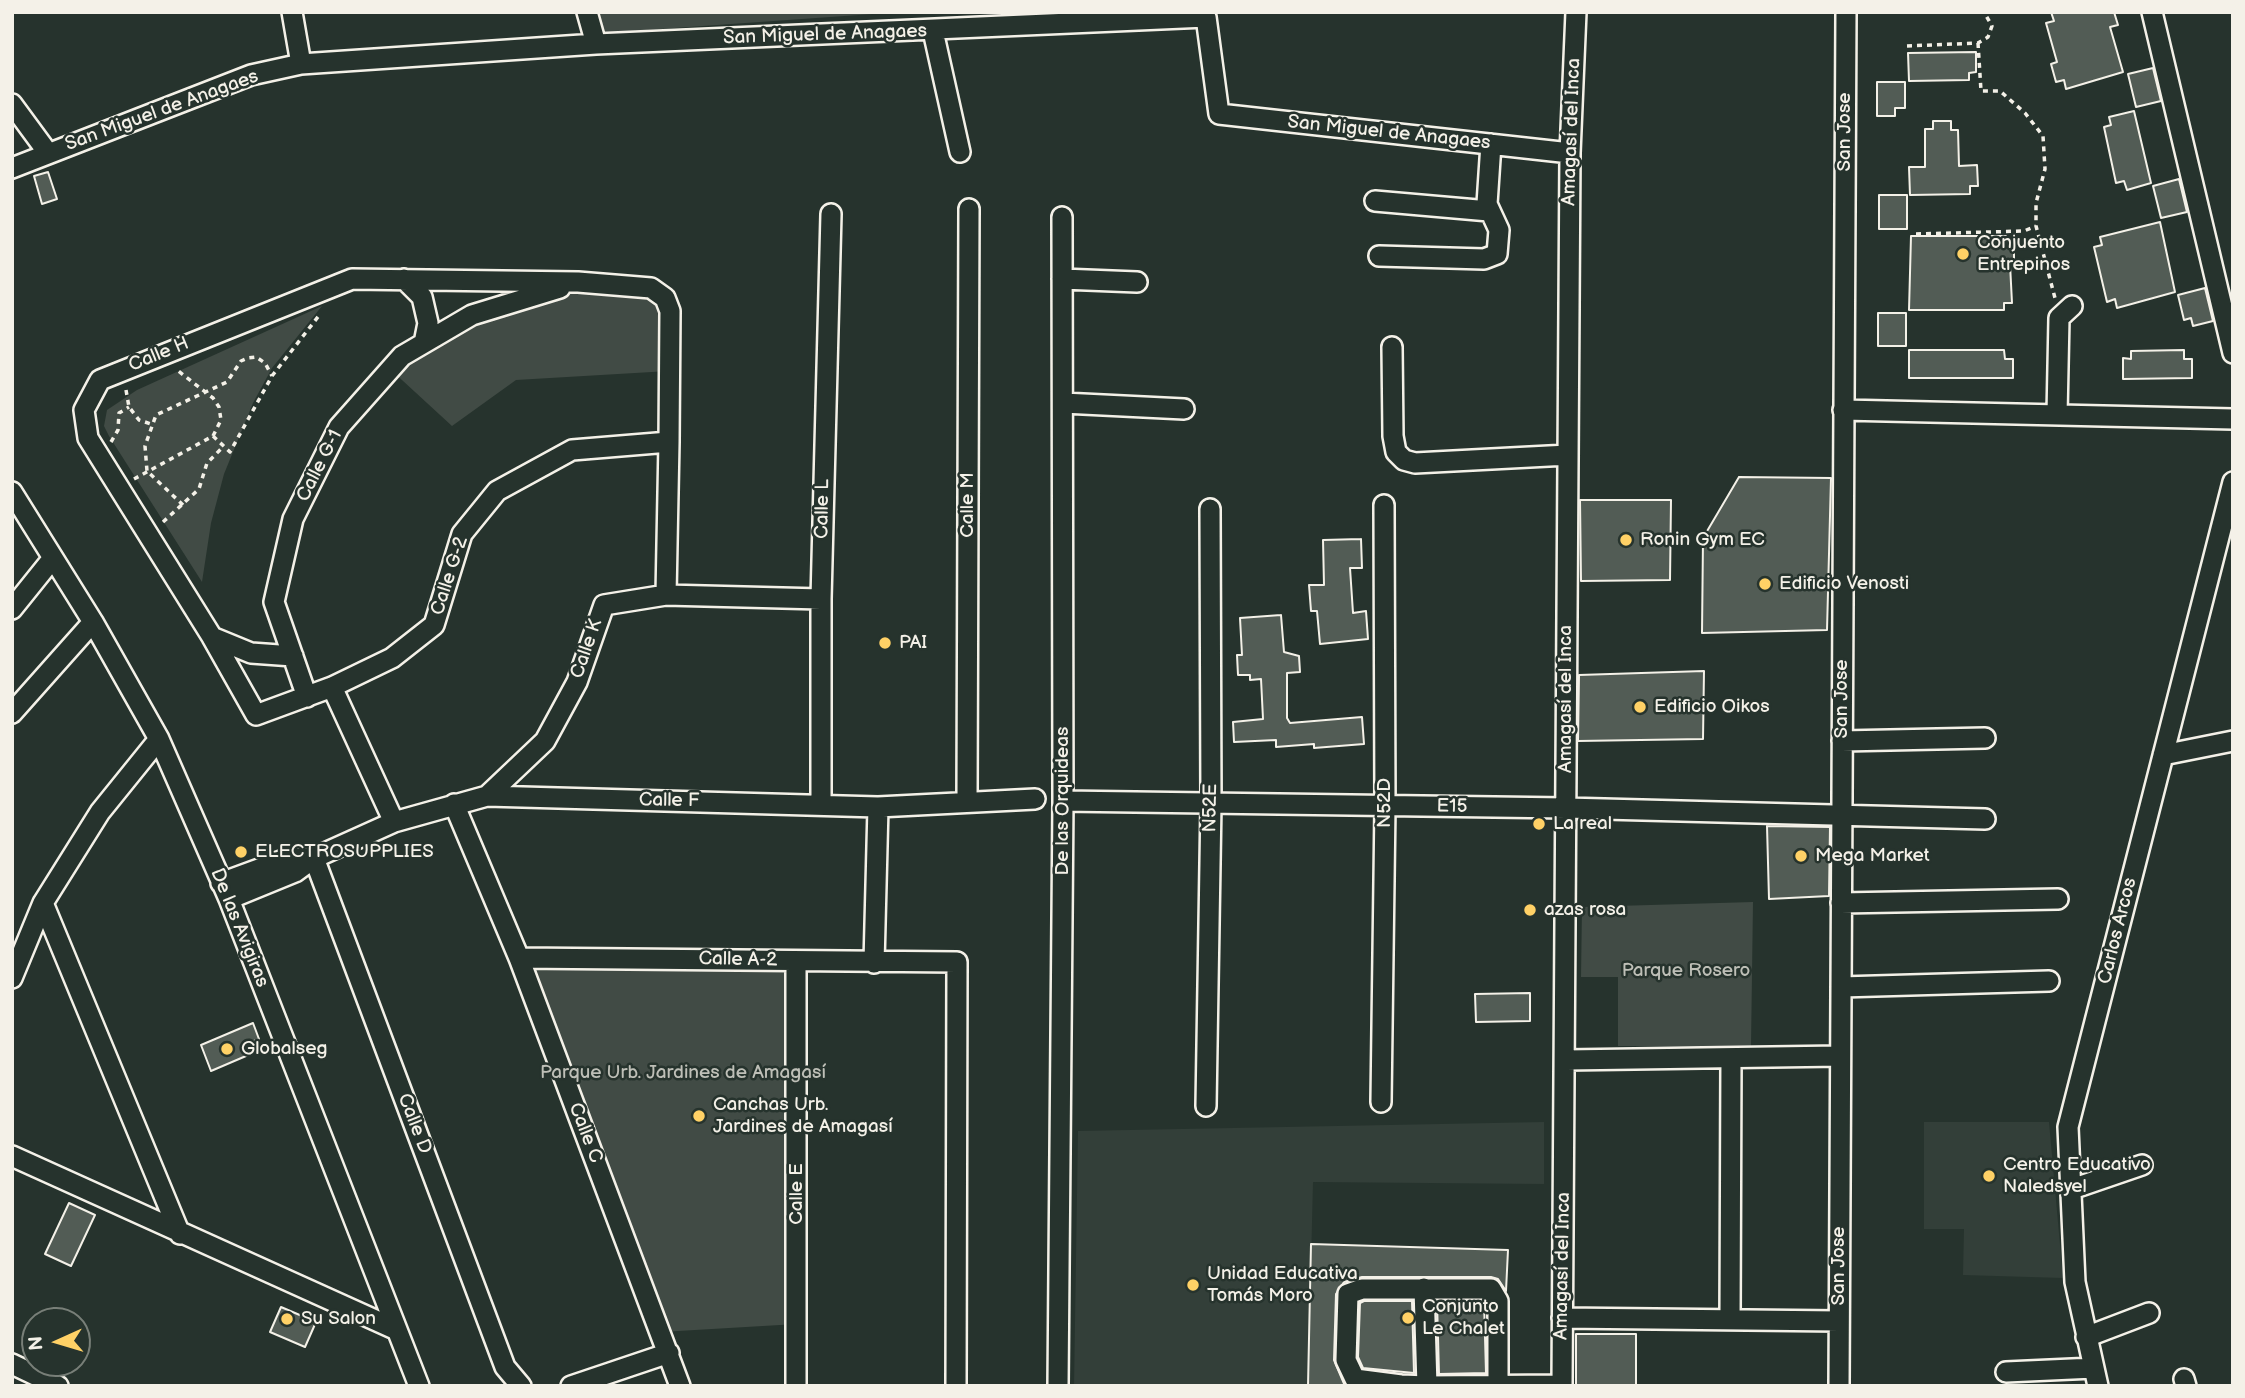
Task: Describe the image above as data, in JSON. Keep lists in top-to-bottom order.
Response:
{
  "streets": {
    "street": [
      "San Miguel de Anagaes",
      "Amagasí del Inca",
      "San Jose",
      "Calle H",
      "Calle G-1",
      "Calle M",
      "Calle L",
      "Calle G-2",
      "Calle K",
      "Calle F",
      "De las Orquideas",
      "N52D",
      "E15",
      "N52E",
      "De las Avigiras",
      "Carlos Arcos",
      "Calle A-2",
      "Calle D",
      "Calle C",
      "Calle E"
    ]
  },
  "crossings": [
    ["San Miguel de Anagaes", "Amagasí del Inca"],
    ["Amagasí del Inca", "E15"],
    ["San Jose", "E15"],
    ["Calle H", "Calle G-1"],
    ["Calle H", "Calle G-2"],
    ["Calle G-1", "Calle G-2"],
    ["Calle M", "Calle F"],
    ["Calle L", "Calle K"],
    ["Calle L", "Calle F"],
    ["Calle K", "Calle F"],
    ["Calle F", "De las Avigiras"],
    ["Calle F", "Calle D"],
    ["Calle F", "Calle C"],
    ["De las Orquideas", "E15"],
    ["N52D", "E15"],
    ["E15", "N52E"],
    ["Calle A-2", "Calle C"],
    ["Calle A-2", "Calle E"]
  ],
  "parks": ["Parque Rosero", "Parque Urb. Jardines de Amagasí"],
  "places": [
    "Conjuento Entrepinos",
    "Ronin Gym EC",
    "Edificio Venosti",
    "PAI",
    "Edificio Oikos",
    "La real",
    "ELECTROSUPPLIES",
    "Mega Market",
    "azas rosa",
    "Globalseg",
    "Canchas Urb. Jardines de Amagasí",
    "Centro Educativo Naledsyel",
    "Unidad Educativa Tomás Moro",
    "Conjunto Le Chalet",
    "Su Salon"
  ],
  "north": "left"
}
